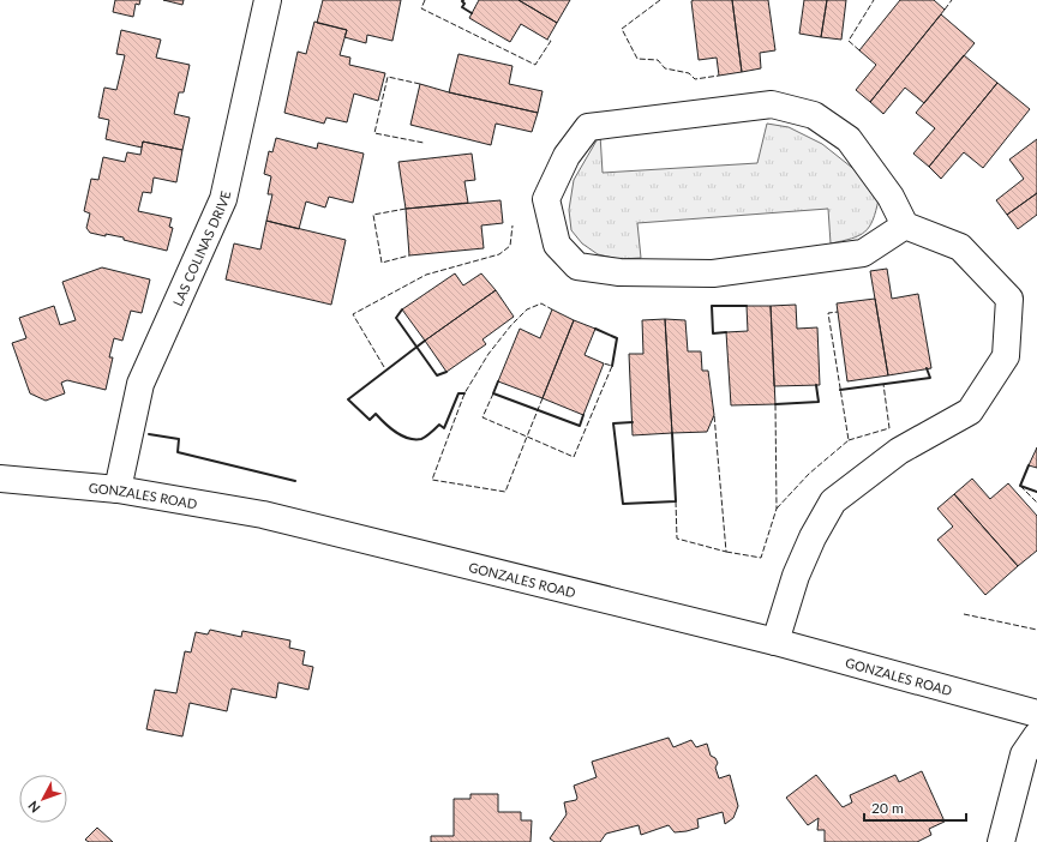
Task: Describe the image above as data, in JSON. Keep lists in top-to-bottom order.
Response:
{
  "streets": {
    "street": ["LAS COLINAS DRIVE", "GONZALES ROAD"]
  },
  "crossings": [
    ["LAS COLINAS DRIVE", "GONZALES ROAD"]
  ],
  "scale_bar": "20 m",
  "north": "bottom left"
}
